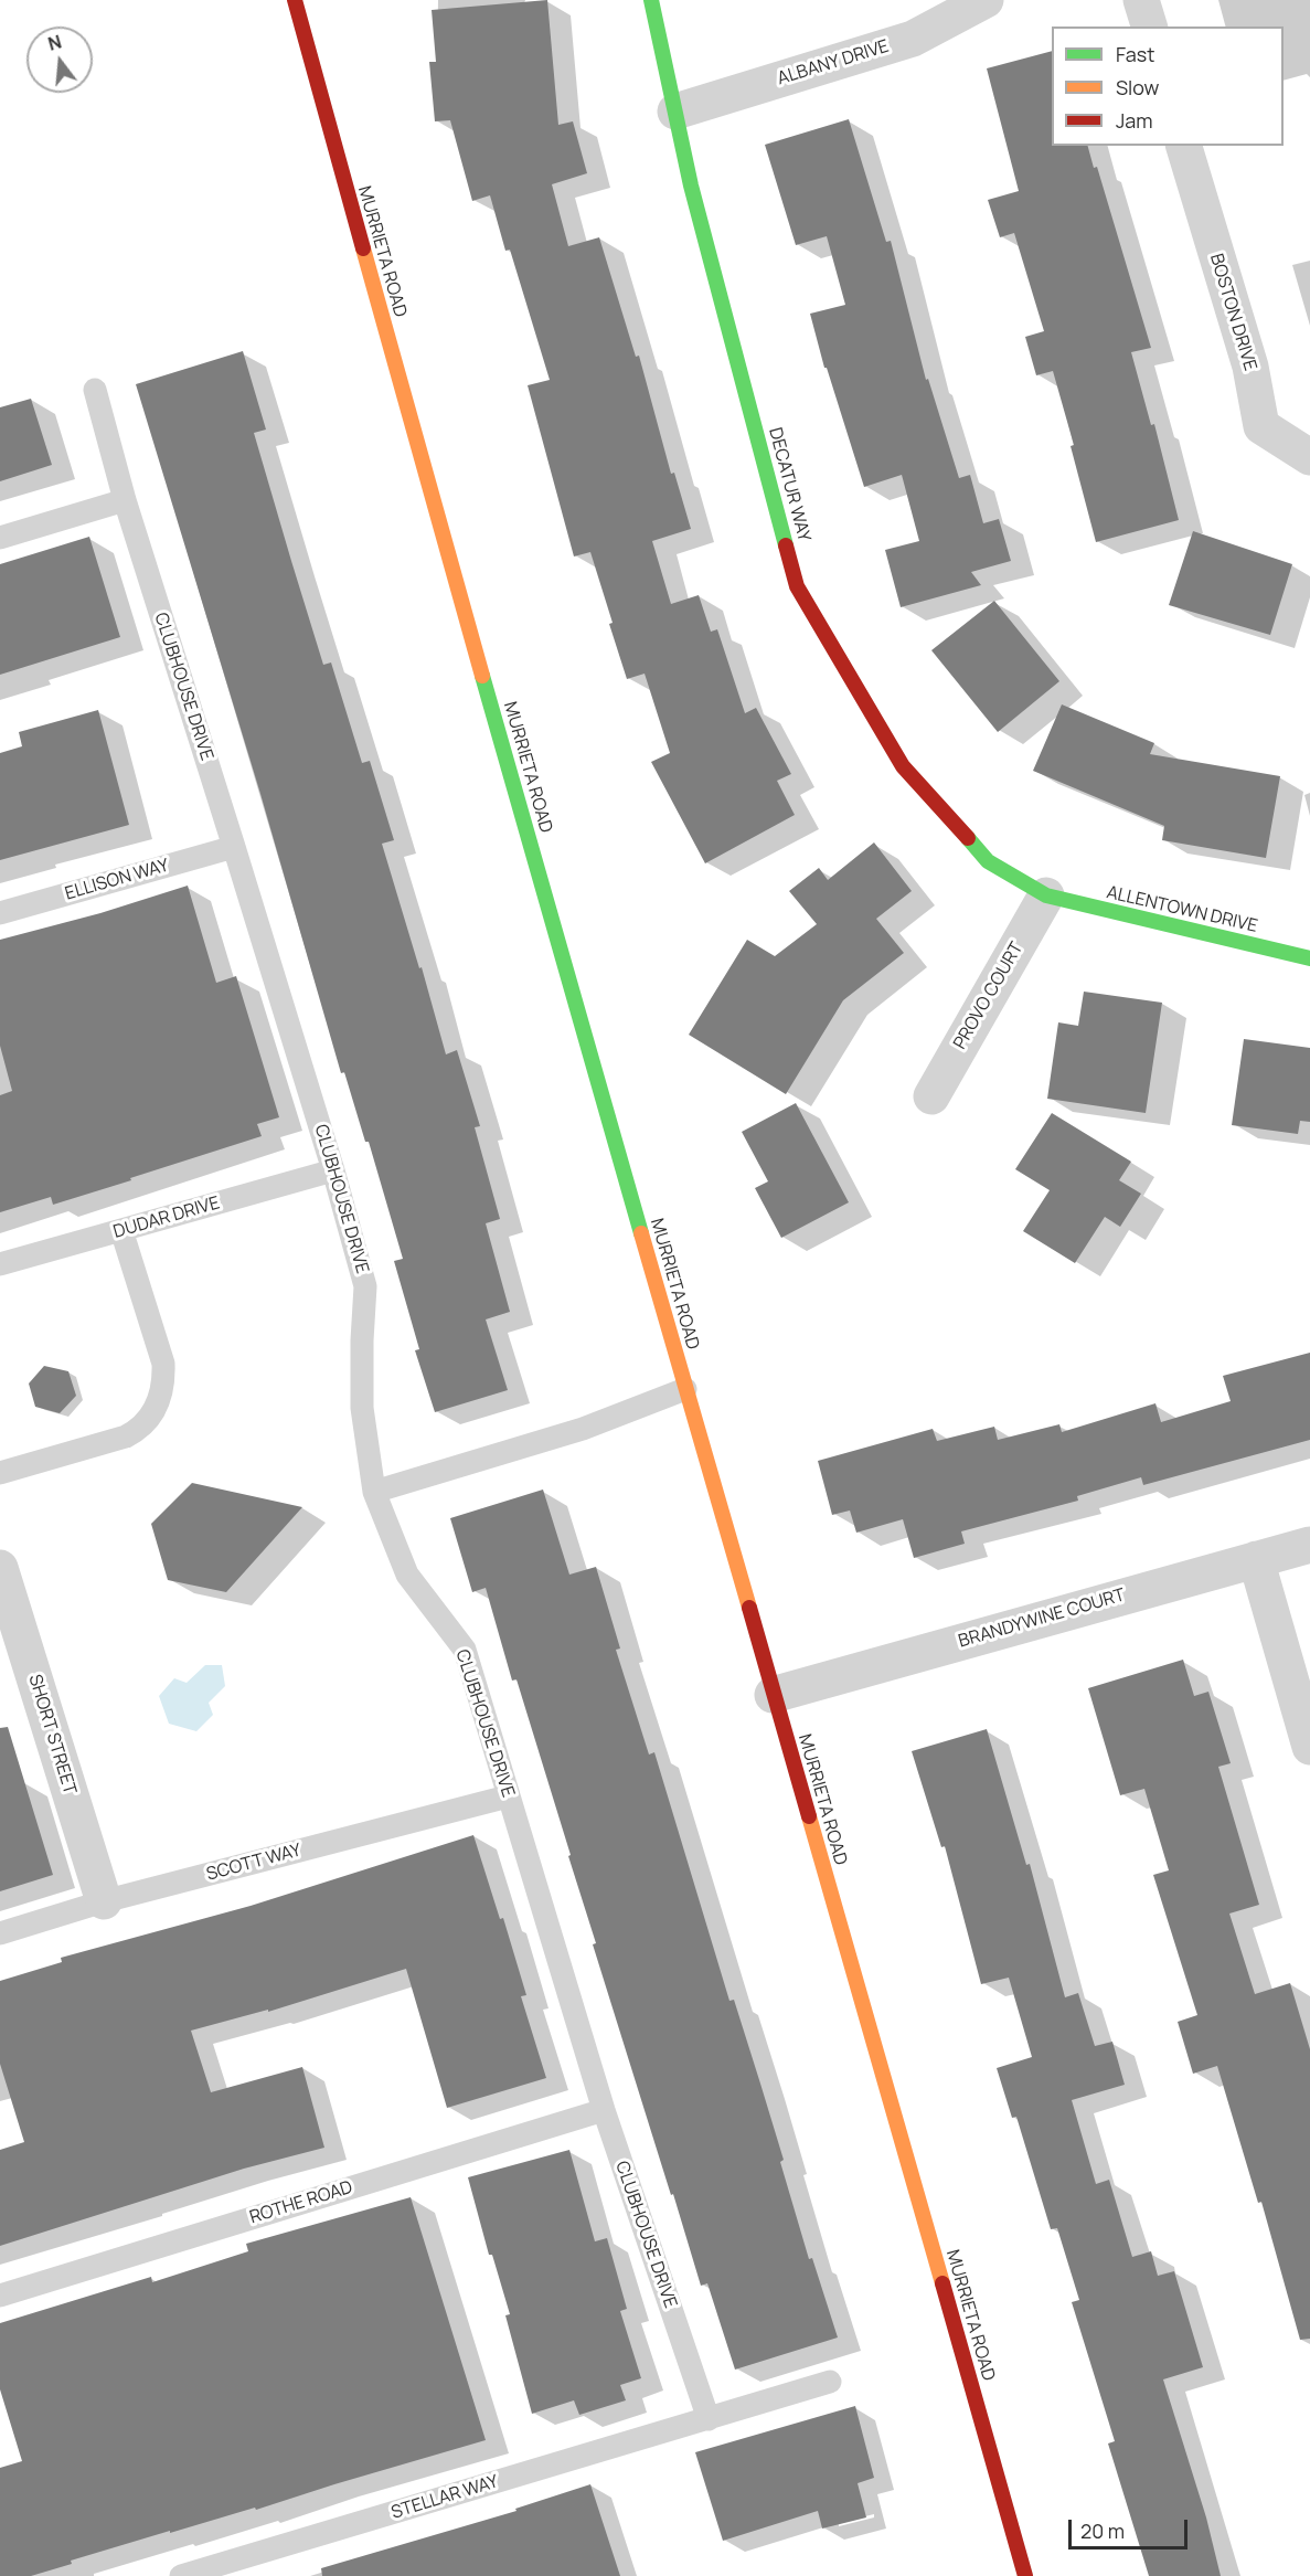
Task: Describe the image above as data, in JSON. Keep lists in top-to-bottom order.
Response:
{
  "streets": {
    "main road": ["MURRIETA ROAD", "DECATUR WAY", "ALLENTOWN DRIVE"],
    "street": [
      "ALBANY DRIVE",
      "BOSTON DRIVE",
      "PROVO COURT",
      "BRANDYWINE COURT",
      "SHORT STREET"
    ],
    "lane": [
      "CLUBHOUSE DRIVE",
      "ELLISON WAY",
      "DUDAR DRIVE",
      "SCOTT WAY",
      "ROTHE ROAD",
      "STELLAR WAY"
    ]
  },
  "crossings": [
    ["ALBANY DRIVE", "DECATUR WAY"],
    ["MURRIETA ROAD", "BRANDYWINE COURT"],
    ["DECATUR WAY", "ALLENTOWN DRIVE"],
    ["DECATUR WAY", "PROVO COURT"],
    ["CLUBHOUSE DRIVE", "ELLISON WAY"],
    ["CLUBHOUSE DRIVE", "DUDAR DRIVE"],
    ["CLUBHOUSE DRIVE", "SCOTT WAY"],
    ["CLUBHOUSE DRIVE", "ROTHE ROAD"],
    ["CLUBHOUSE DRIVE", "STELLAR WAY"],
    ["ALLENTOWN DRIVE", "PROVO COURT"],
    ["SHORT STREET", "SCOTT WAY"]
  ],
  "legend": ["Fast", "Slow", "Jam"],
  "scale_bar": "20 m",
  "north": "top"
}
